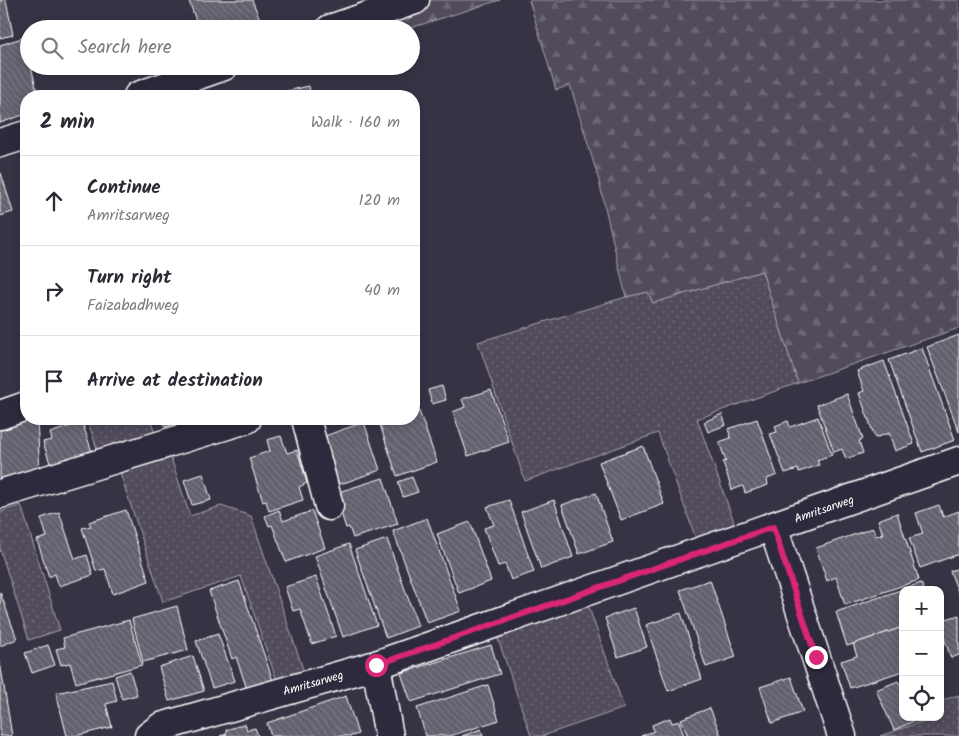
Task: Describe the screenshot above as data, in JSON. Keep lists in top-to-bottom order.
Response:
{
  "streets": {
    "street": ["Amritsarweg"]
  },
  "page": {
    "search": "Search here",
    "heading": ["2 min", "Walk · 160 m"],
    "list": [
      ["Continue", "Amritsarweg", "120 m"],
      ["Turn right", "Faizabadhweg", "40 m"],
      "Arrive at destination"
    ],
    "map_buttons": ["+", "−"]
  }
}
